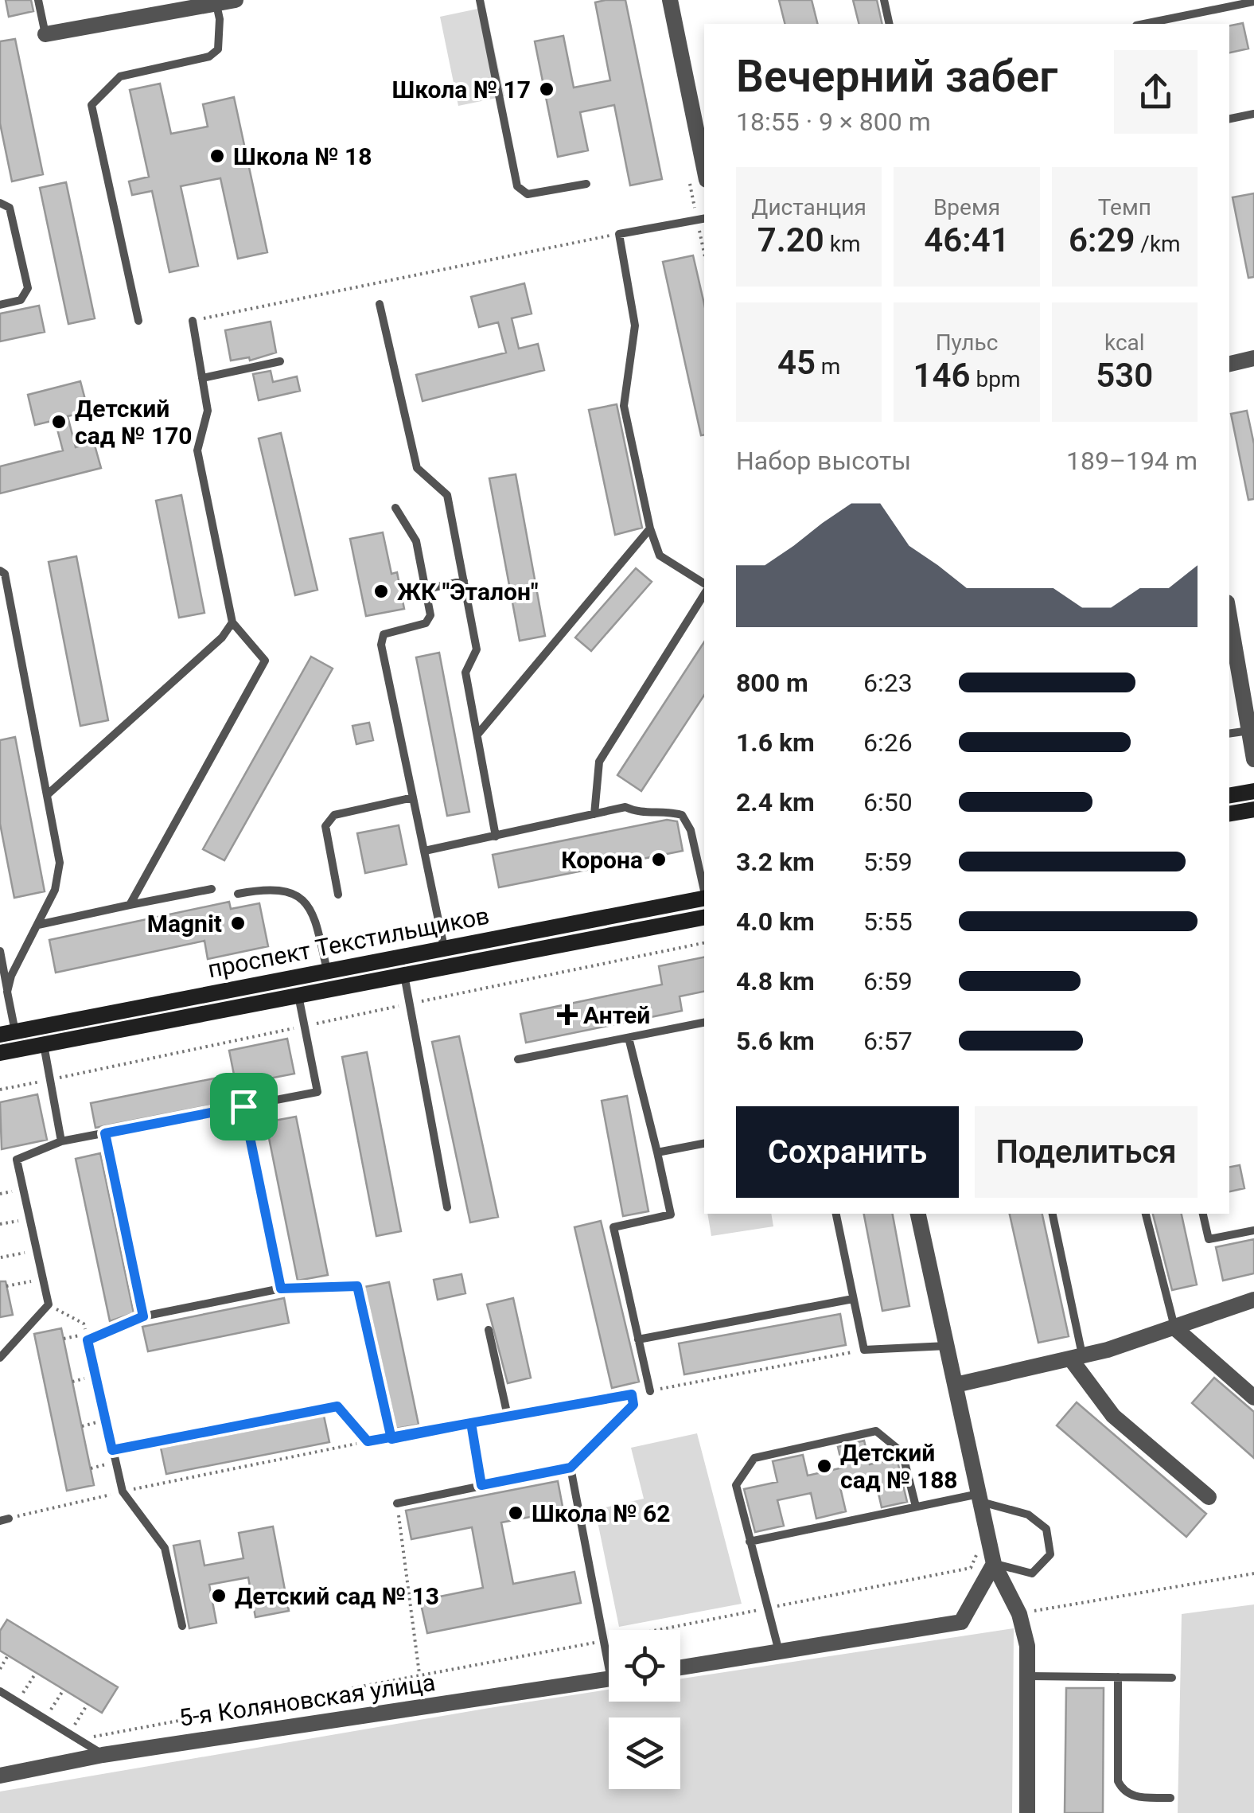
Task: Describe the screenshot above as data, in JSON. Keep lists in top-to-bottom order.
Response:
{
  "streets": {
    "main road": ["проспект Текстильщиков"],
    "street": ["5-я Коляновская улица"]
  },
  "places": {
    "other": [
      "Школа № 17",
      "Школа № 18",
      "Детский сад № 170",
      "ЖК \"Эталон\"",
      "Корона",
      "Magnit",
      "Детский сад № 188",
      "Школа № 62",
      "Детский сад № 13"
    ],
    "health": ["Антей"]
  },
  "page": {
    "heading": ["Вечерний забег", "18:55 · 9 × 800 m"],
    "stats": [
      ["Дистанция", "7.20 km"],
      ["Время", "46:41"],
      ["Темп", "6:29 /km"],
      ["45 m"],
      ["Пульс", "146 bpm"],
      ["kcal", "530"]
    ],
    "chart": ["Набор высоты", "189–194 m"],
    "list": [
      {
        "name": "800 m",
        "note": "6:23"
      },
      {
        "name": "1.6 km",
        "note": "6:26"
      },
      {
        "name": "2.4 km",
        "note": "6:50"
      },
      {
        "name": "3.2 km",
        "note": "5:59"
      },
      {
        "name": "4.0 km",
        "note": "5:55"
      },
      {
        "name": "4.8 km",
        "note": "6:59"
      },
      {
        "name": "5.6 km",
        "note": "6:57"
      }
    ],
    "buttons": ["Сохранить", "Поделиться"]
  }
}
